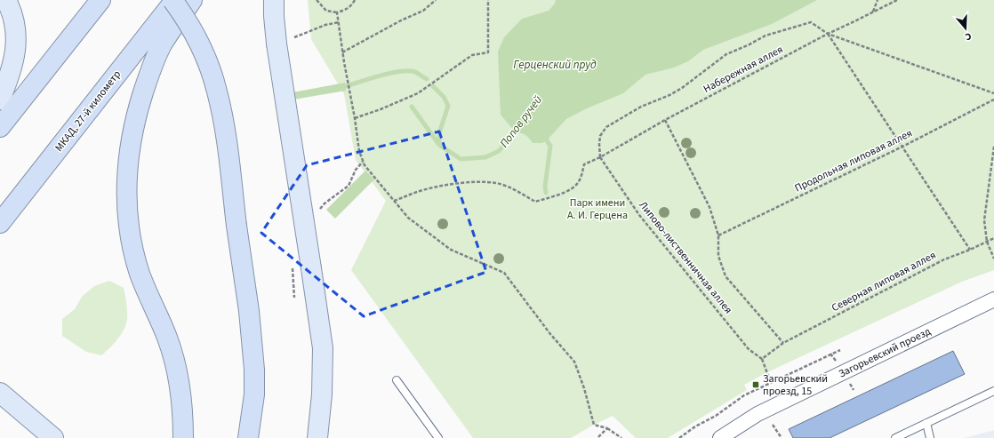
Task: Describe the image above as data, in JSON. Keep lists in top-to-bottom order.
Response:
{
  "streets": {
    "highway": ["МКАД, 27-й километр"],
    "street": ["Загорьевский проезд"],
    "path": [
      "Набережная аллея",
      "Продольная липовая аллея",
      "Липово-лиственничная аллея",
      "Северная липовая аллея"
    ]
  },
  "crossings": [
    ["Набережная аллея", "Липово-лиственничная аллея"],
    ["Липово-лиственничная аллея", "Северная липовая аллея"]
  ],
  "water": ["Герценский пруд", "Попов ручей"],
  "parks": ["Парк имени А. И. Герцена"],
  "places": {
    "transit": ["Загорьевский проезд, 15"]
  },
  "north": "bottom"
}
